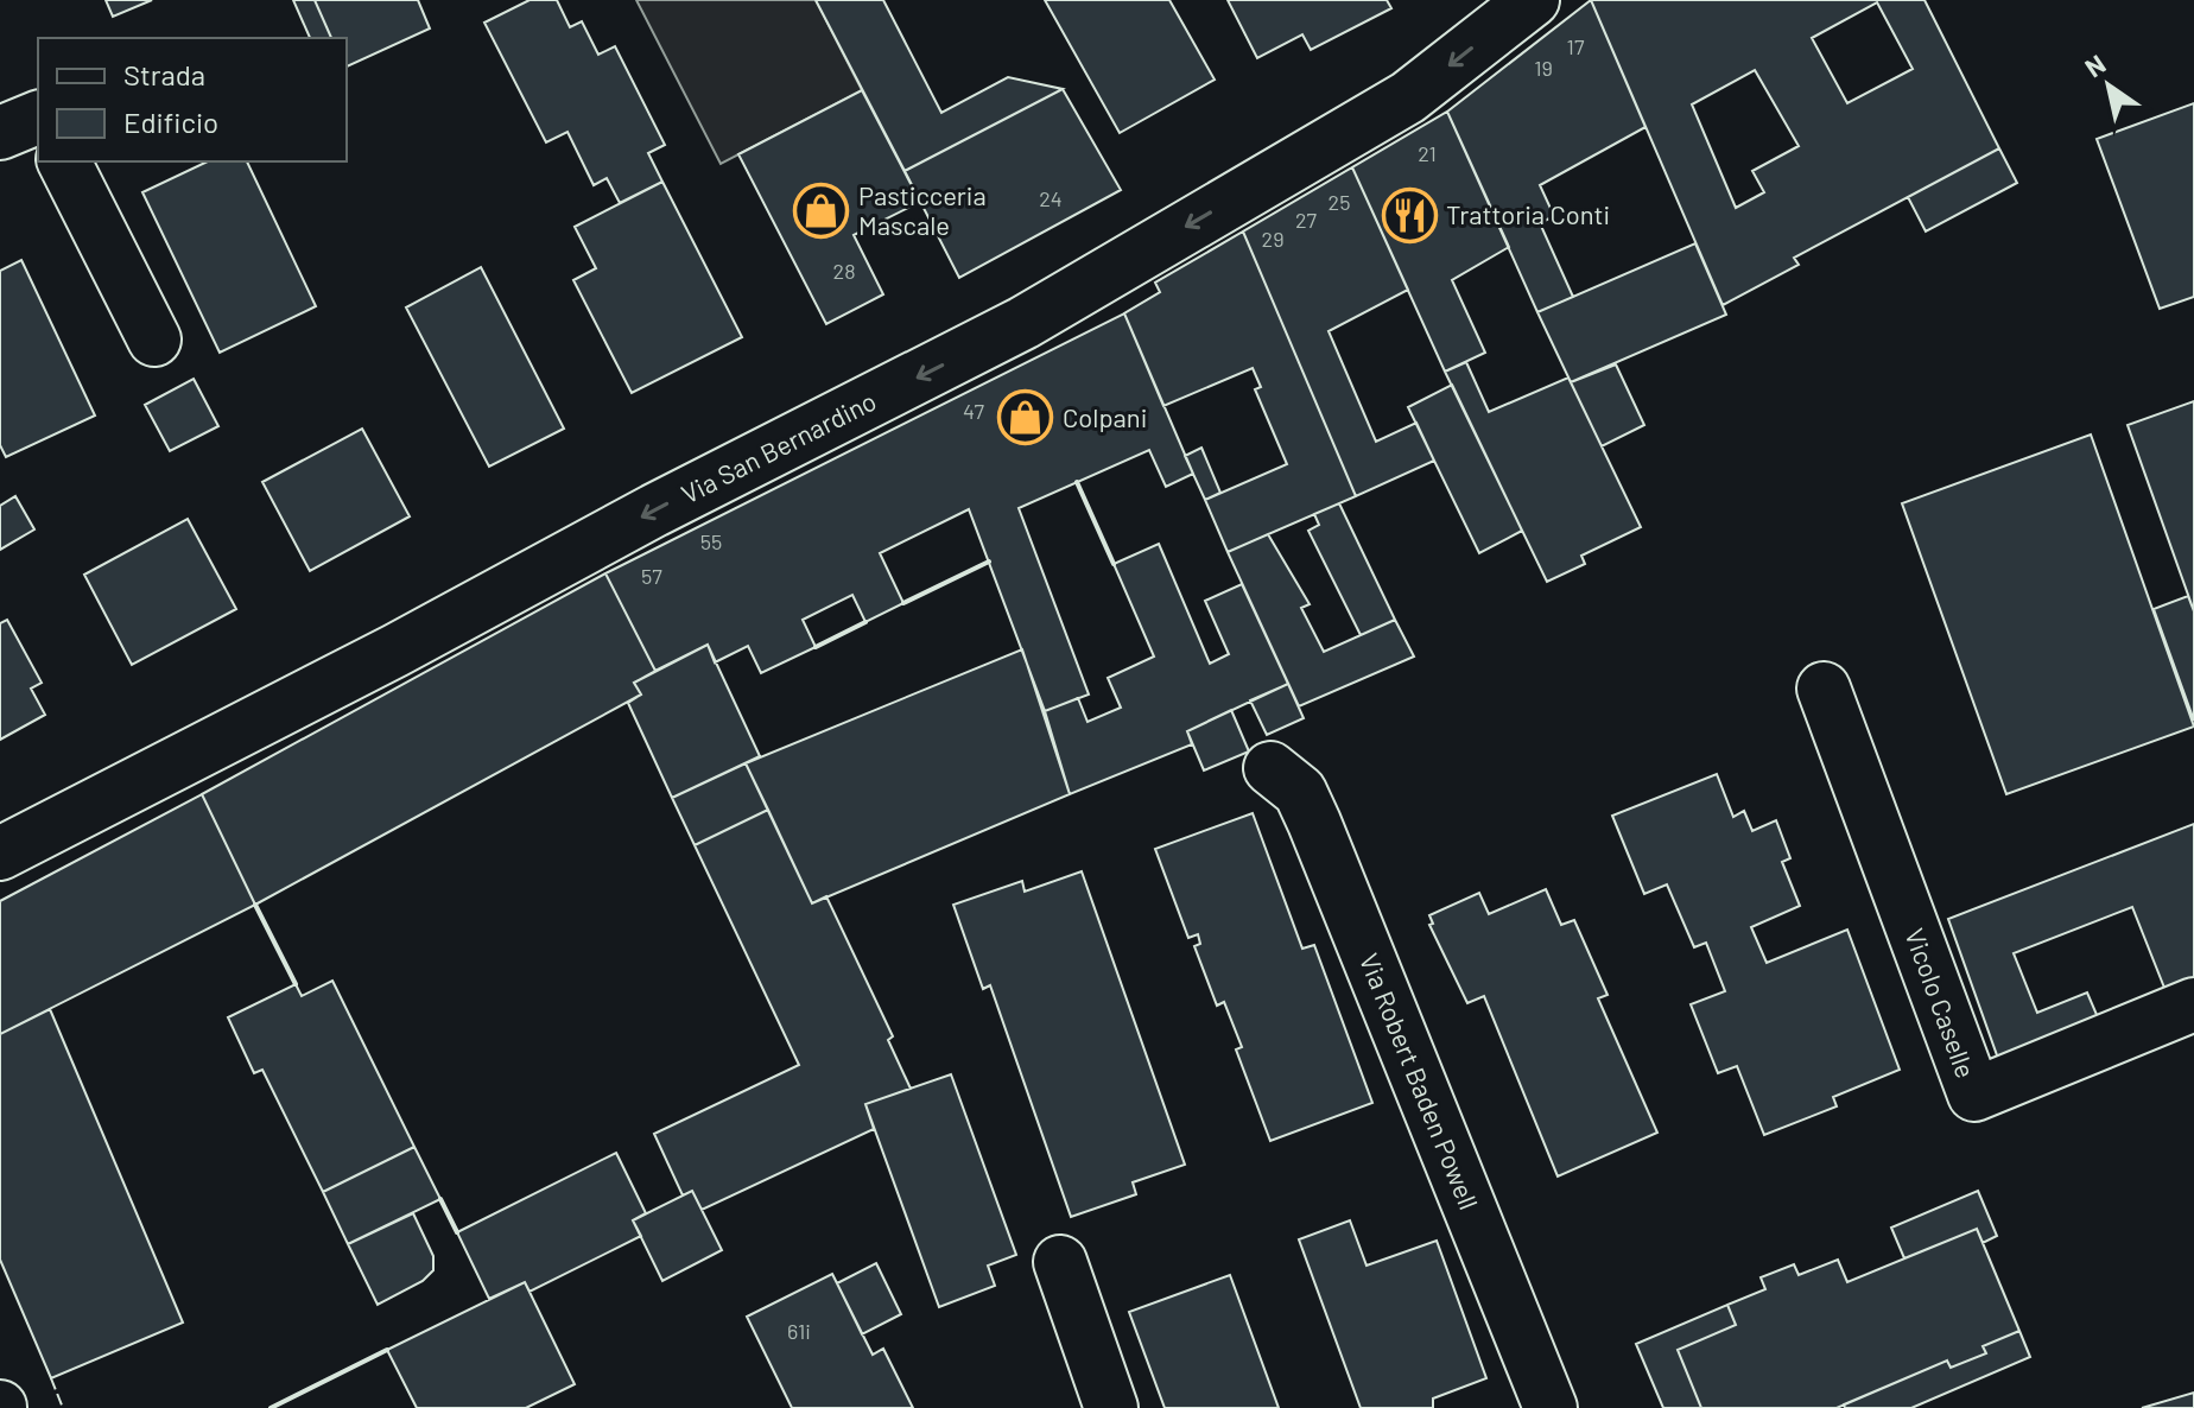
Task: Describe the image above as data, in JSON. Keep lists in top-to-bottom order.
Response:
{
  "streets": {
    "street": ["Via San Bernardino", "Vicolo Caselle", "Via Robert Baden Powell"]
  },
  "one_way": ["Via San Bernardino"],
  "places": {
    "shop": ["Pasticceria Mascale", "Colpani"],
    "restaurant": ["Trattoria Conti"]
  },
  "house_numbers": [
    "17",
    "19",
    "21",
    "24",
    "25",
    "27",
    "29",
    "28",
    "47",
    "55",
    "57",
    "61i"
  ],
  "legend": ["Strada", "Edificio"],
  "north": "top left"
}
